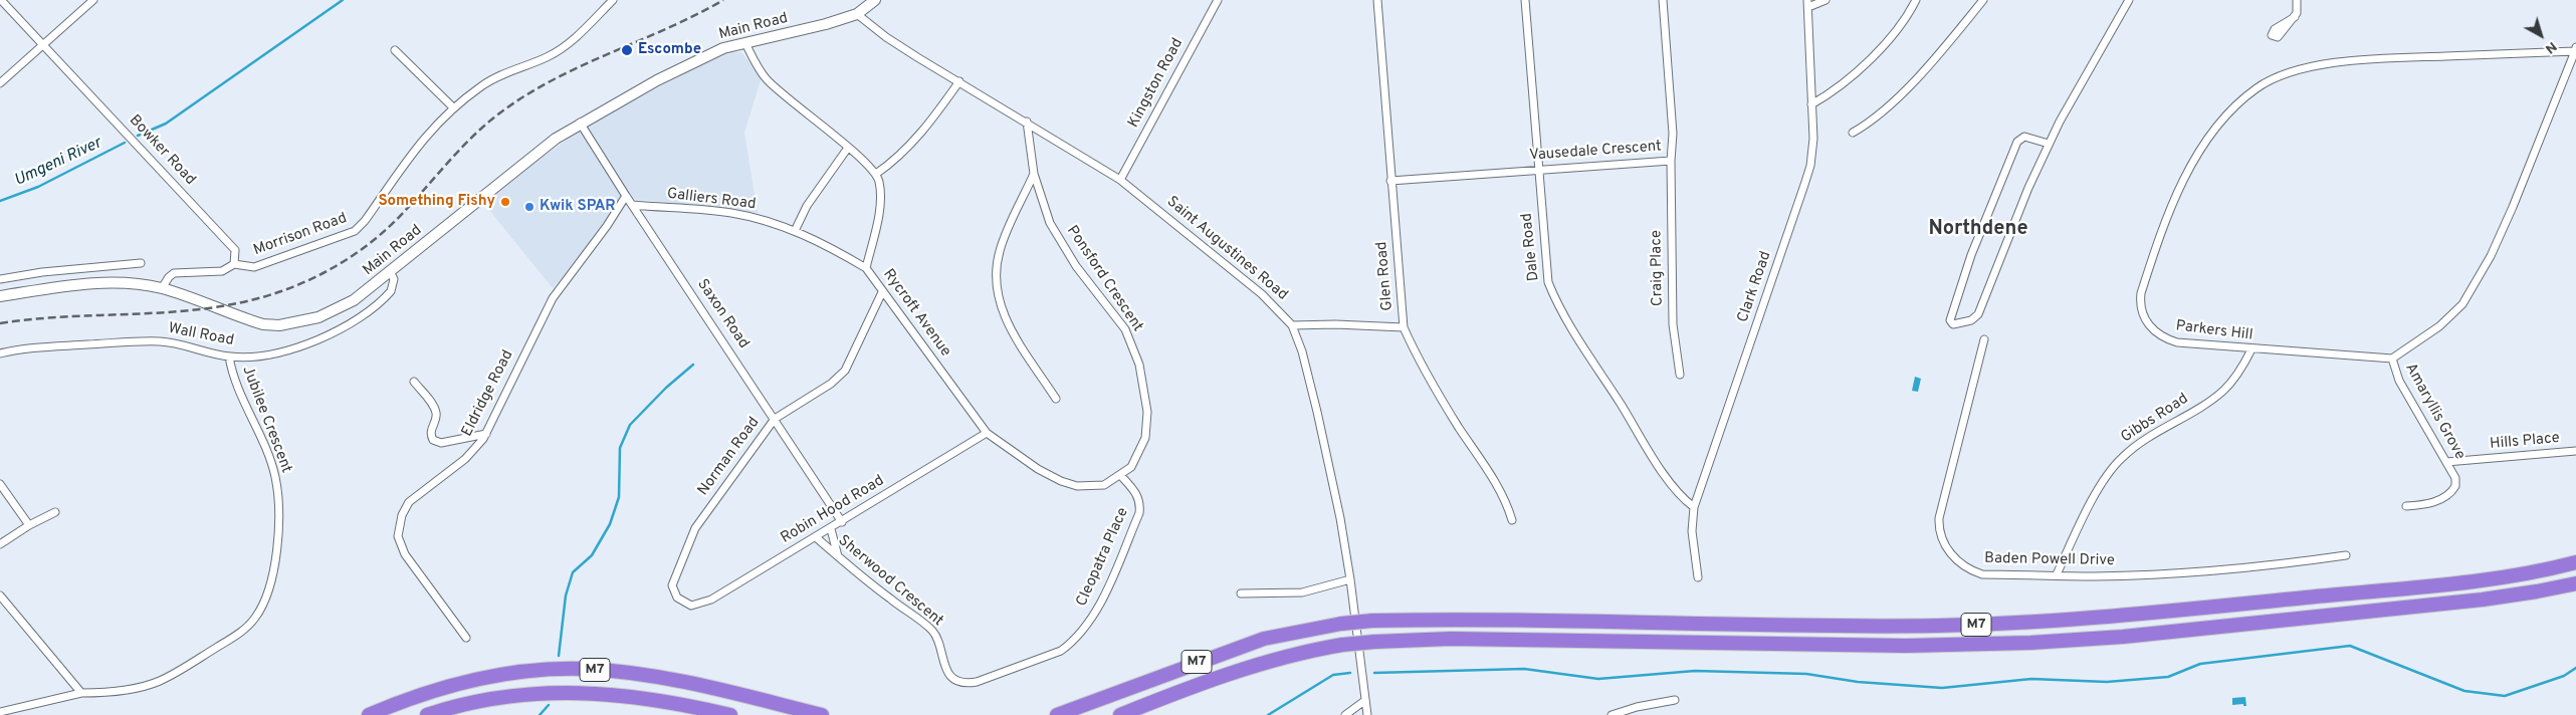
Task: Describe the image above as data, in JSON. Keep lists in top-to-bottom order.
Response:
{
  "streets": {
    "highway": ["M7"],
    "main road": ["Main Road"],
    "street": [
      "Kingston Road",
      "Bowker Road",
      "Vausedale Crescent",
      "Galliers Road",
      "Morrison Road",
      "Dale Road",
      "Saint Augustines Road",
      "Craig Place",
      "Glen Road",
      "Ponsford Crescent",
      "Clark Road",
      "Rycroft Avenue",
      "Saxon Road",
      "Parkers Hill",
      "Wall Road",
      "Eldridge Road",
      "Amaryllis Grove",
      "Gibbs Road",
      "Jubilee Crescent",
      "Hills Place",
      "Norman Road",
      "Robin Hood Road",
      "Cleopatra Place",
      "Baden Powell Drive",
      "Sherwood Crescent"
    ]
  },
  "crossings": [
    ["Main Road", "Saint Augustines Road"],
    ["Main Road", "Saxon Road"],
    ["Main Road", "Wall Road"],
    ["Kingston Road", "Saint Augustines Road"],
    ["Bowker Road", "Morrison Road"],
    ["Vausedale Crescent", "Dale Road"],
    ["Vausedale Crescent", "Craig Place"],
    ["Vausedale Crescent", "Glen Road"],
    ["Galliers Road", "Rycroft Avenue"],
    ["Galliers Road", "Saxon Road"],
    ["Dale Road", "Clark Road"],
    ["Saint Augustines Road", "Ponsford Crescent"],
    ["Ponsford Crescent", "Rycroft Avenue"],
    ["Ponsford Crescent", "Cleopatra Place"],
    ["Rycroft Avenue", "Norman Road"],
    ["Rycroft Avenue", "Robin Hood Road"],
    ["Rycroft Avenue", "Cleopatra Place"],
    ["Saxon Road", "Eldridge Road"],
    ["Saxon Road", "Norman Road"],
    ["Saxon Road", "Robin Hood Road"],
    ["Parkers Hill", "Amaryllis Grove"],
    ["Parkers Hill", "Gibbs Road"],
    ["Wall Road", "Jubilee Crescent"],
    ["Amaryllis Grove", "Hills Place"],
    ["Gibbs Road", "Baden Powell Drive"],
    ["Norman Road", "Robin Hood Road"],
    ["Robin Hood Road", "Sherwood Crescent"],
    ["Cleopatra Place", "Sherwood Crescent"]
  ],
  "districts": ["Northdene"],
  "water": ["Umgeni River"],
  "places": ["Escombe", "Something Fishy", "Kwik SPAR"],
  "north": "bottom right"
}
